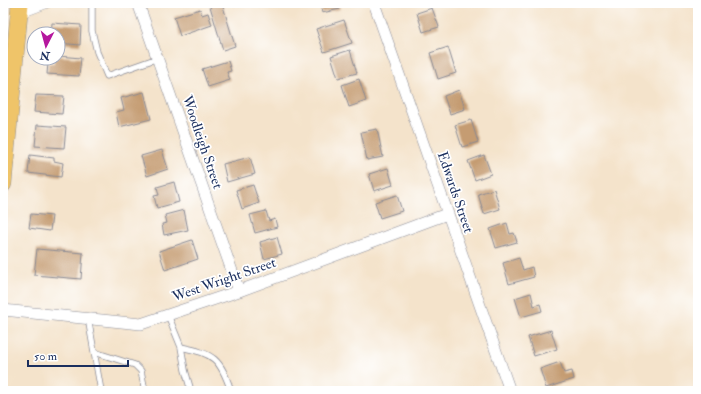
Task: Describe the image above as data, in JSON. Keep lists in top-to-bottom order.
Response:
{
  "streets": {
    "street": ["Woodleigh Street", "Edwards Street", "West Wright Street"]
  },
  "crossings": [
    ["Woodleigh Street", "West Wright Street"],
    ["Edwards Street", "West Wright Street"]
  ],
  "scale_bar": "50 m",
  "north": "bottom"
}
